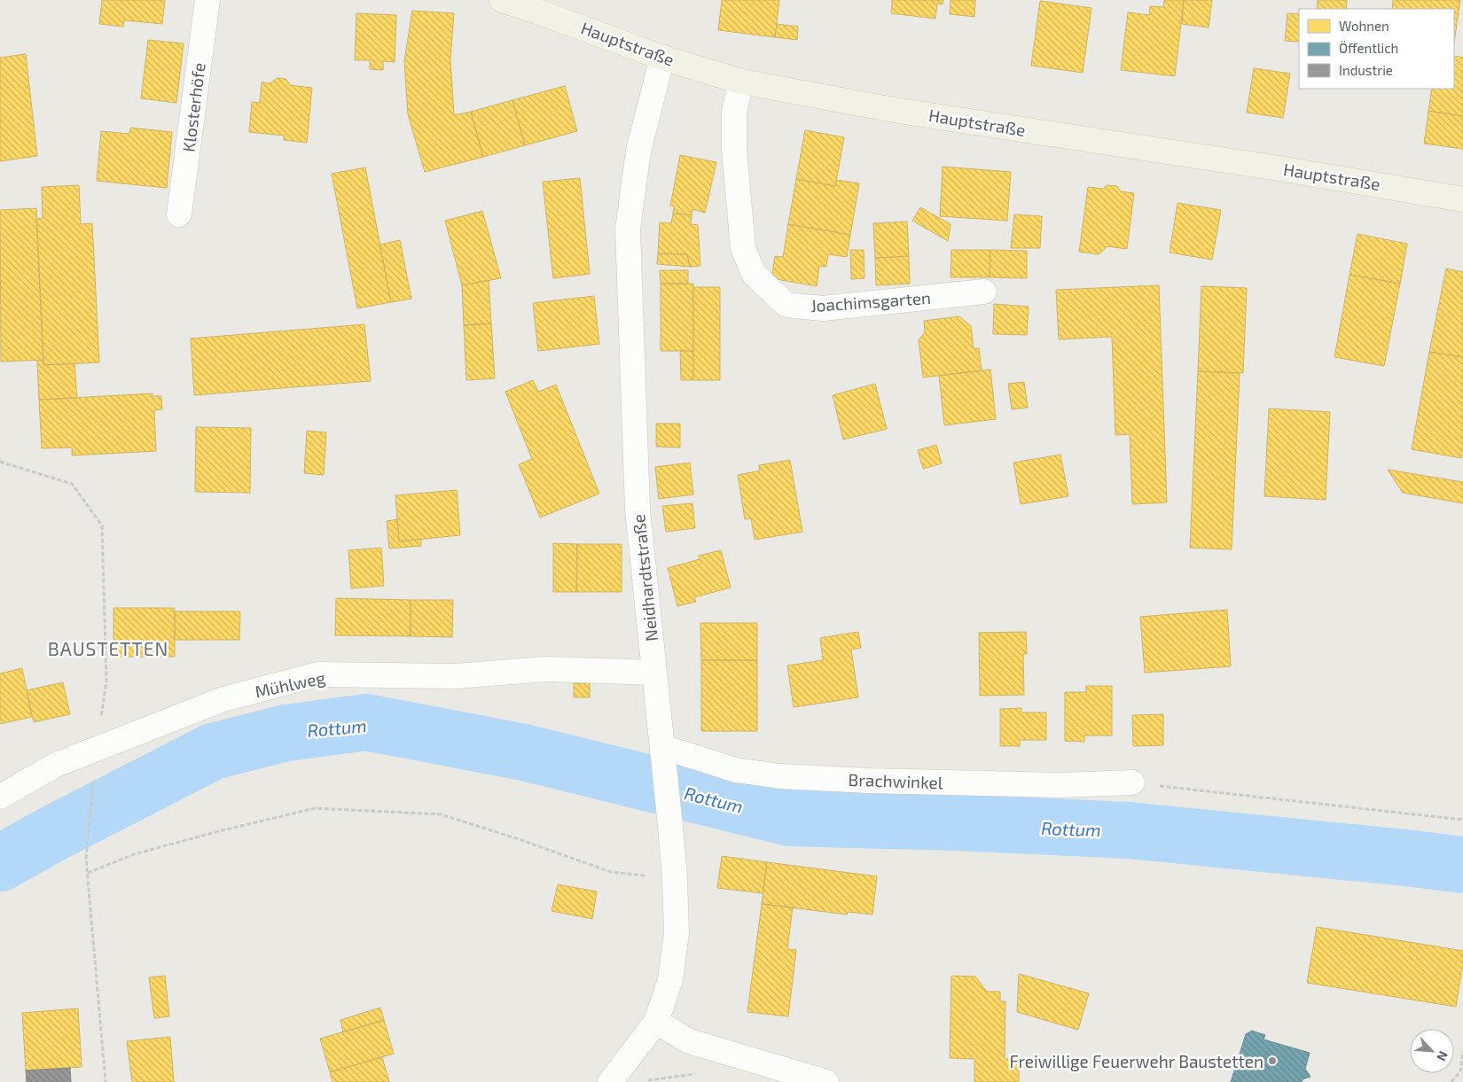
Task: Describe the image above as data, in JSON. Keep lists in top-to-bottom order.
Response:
{
  "streets": {
    "main road": ["Hauptstraße"],
    "street": [
      "Klosterhöfe",
      "Joachimsgarten",
      "Neidhardtstraße",
      "Mühlweg",
      "Brachwinkel"
    ]
  },
  "crossings": [
    ["Hauptstraße", "Joachimsgarten"],
    ["Hauptstraße", "Neidhardtstraße"],
    ["Neidhardtstraße", "Mühlweg"],
    ["Neidhardtstraße", "Brachwinkel"]
  ],
  "districts": ["BAUSTETTEN"],
  "water": ["Rottum"],
  "places": ["Freiwillige Feuerwehr Baustetten"],
  "legend": ["Wohnen", "Öffentlich", "Industrie"],
  "north": "bottom right"
}
